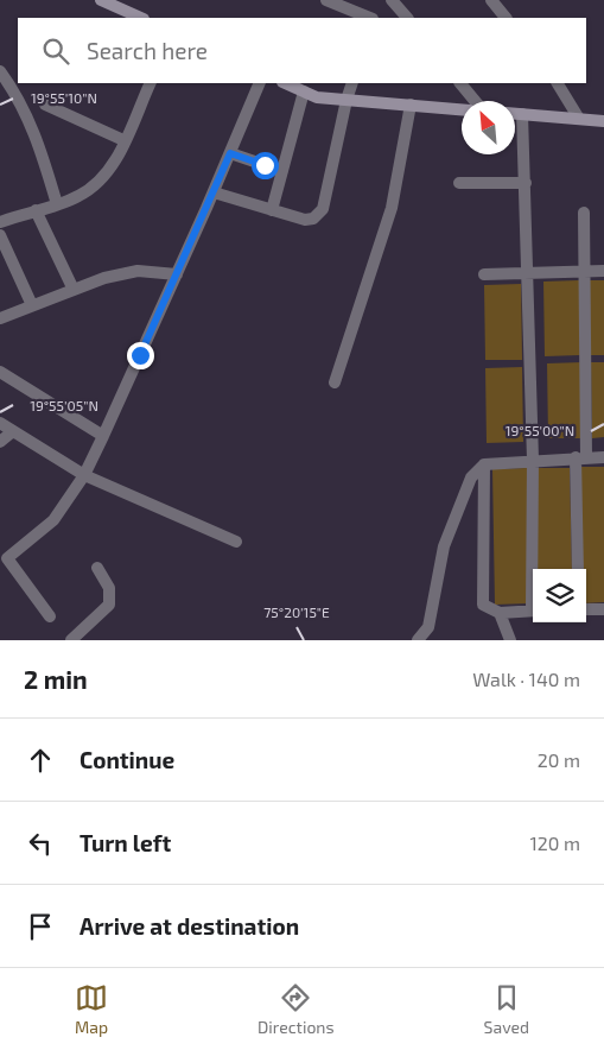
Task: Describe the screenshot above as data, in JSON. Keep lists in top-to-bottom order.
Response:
{
  "north": "top left",
  "page": {
    "search": "Search here",
    "heading": ["2 min", "Walk · 140 m"],
    "list": [
      ["Continue", "20 m"],
      ["Turn left", "120 m"],
      "Arrive at destination"
    ],
    "nav": ["Map", "Directions", "Saved"]
  },
  "coordinates": [
    "19°55'10\"N",
    "19°55'05\"N",
    "19°55'00\"N",
    "75°20'15\"E"
  ]
}
